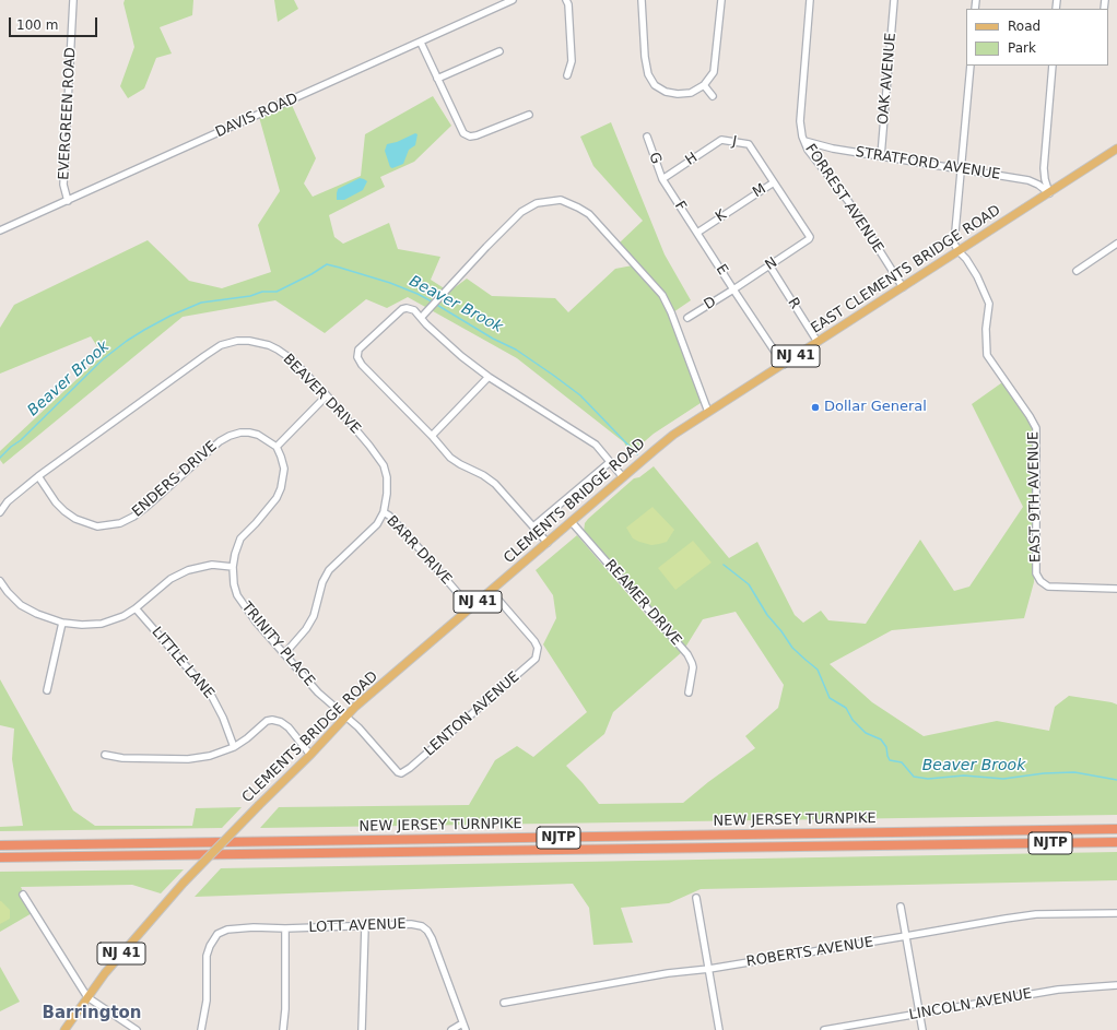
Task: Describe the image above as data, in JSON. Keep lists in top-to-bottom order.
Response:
{
  "streets": {
    "highway": ["NEW JERSEY TURNPIKE", "NJTP"],
    "main road": ["EAST CLEMENTS BRIDGE ROAD", "NJ 41", "CLEMENTS BRIDGE ROAD"],
    "street": [
      "OAK AVENUE",
      "EVERGREEN ROAD",
      "DAVIS ROAD",
      "J",
      "G",
      "H",
      "STRATFORD AVENUE",
      "M",
      "FORREST AVENUE",
      "F",
      "K",
      "N",
      "E",
      "D",
      "R",
      "BEAVER DRIVE",
      "ENDERS DRIVE",
      "EAST 9TH AVENUE",
      "BARR DRIVE",
      "REAMER DRIVE",
      "TRINITY PLACE",
      "LITTLE LANE",
      "LENTON AVENUE",
      "LOTT AVENUE",
      "ROBERTS AVENUE",
      "LINCOLN AVENUE"
    ]
  },
  "crossings": [
    ["OAK AVENUE", "STRATFORD AVENUE"],
    ["EVERGREEN ROAD", "DAVIS ROAD"],
    ["J", "H"],
    ["J", "M"],
    ["J", "N"],
    ["G", "H"],
    ["G", "F"],
    ["H", "F"],
    ["STRATFORD AVENUE", "FORREST AVENUE"],
    ["STRATFORD AVENUE", "EAST CLEMENTS BRIDGE ROAD"],
    ["M", "K"],
    ["M", "N"],
    ["FORREST AVENUE", "EAST CLEMENTS BRIDGE ROAD"],
    ["F", "K"],
    ["F", "E"],
    ["N", "E"],
    ["N", "D"],
    ["N", "R"],
    ["E", "D"],
    ["EAST CLEMENTS BRIDGE ROAD", "R"],
    ["EAST CLEMENTS BRIDGE ROAD", "EAST 9TH AVENUE"],
    ["EAST CLEMENTS BRIDGE ROAD", "CLEMENTS BRIDGE ROAD"],
    ["BEAVER DRIVE", "ENDERS DRIVE"],
    ["BEAVER DRIVE", "BARR DRIVE"],
    ["BEAVER DRIVE", "TRINITY PLACE"],
    ["ENDERS DRIVE", "TRINITY PLACE"],
    ["CLEMENTS BRIDGE ROAD", "BARR DRIVE"],
    ["CLEMENTS BRIDGE ROAD", "REAMER DRIVE"],
    ["CLEMENTS BRIDGE ROAD", "TRINITY PLACE"],
    ["CLEMENTS BRIDGE ROAD", "LENTON AVENUE"],
    ["TRINITY PLACE", "LENTON AVENUE"]
  ],
  "districts": ["Barrington"],
  "water": ["Beaver Brook"],
  "places": ["Dollar General"],
  "legend": ["Road", "Park"],
  "scale_bar": "100 m"
}
